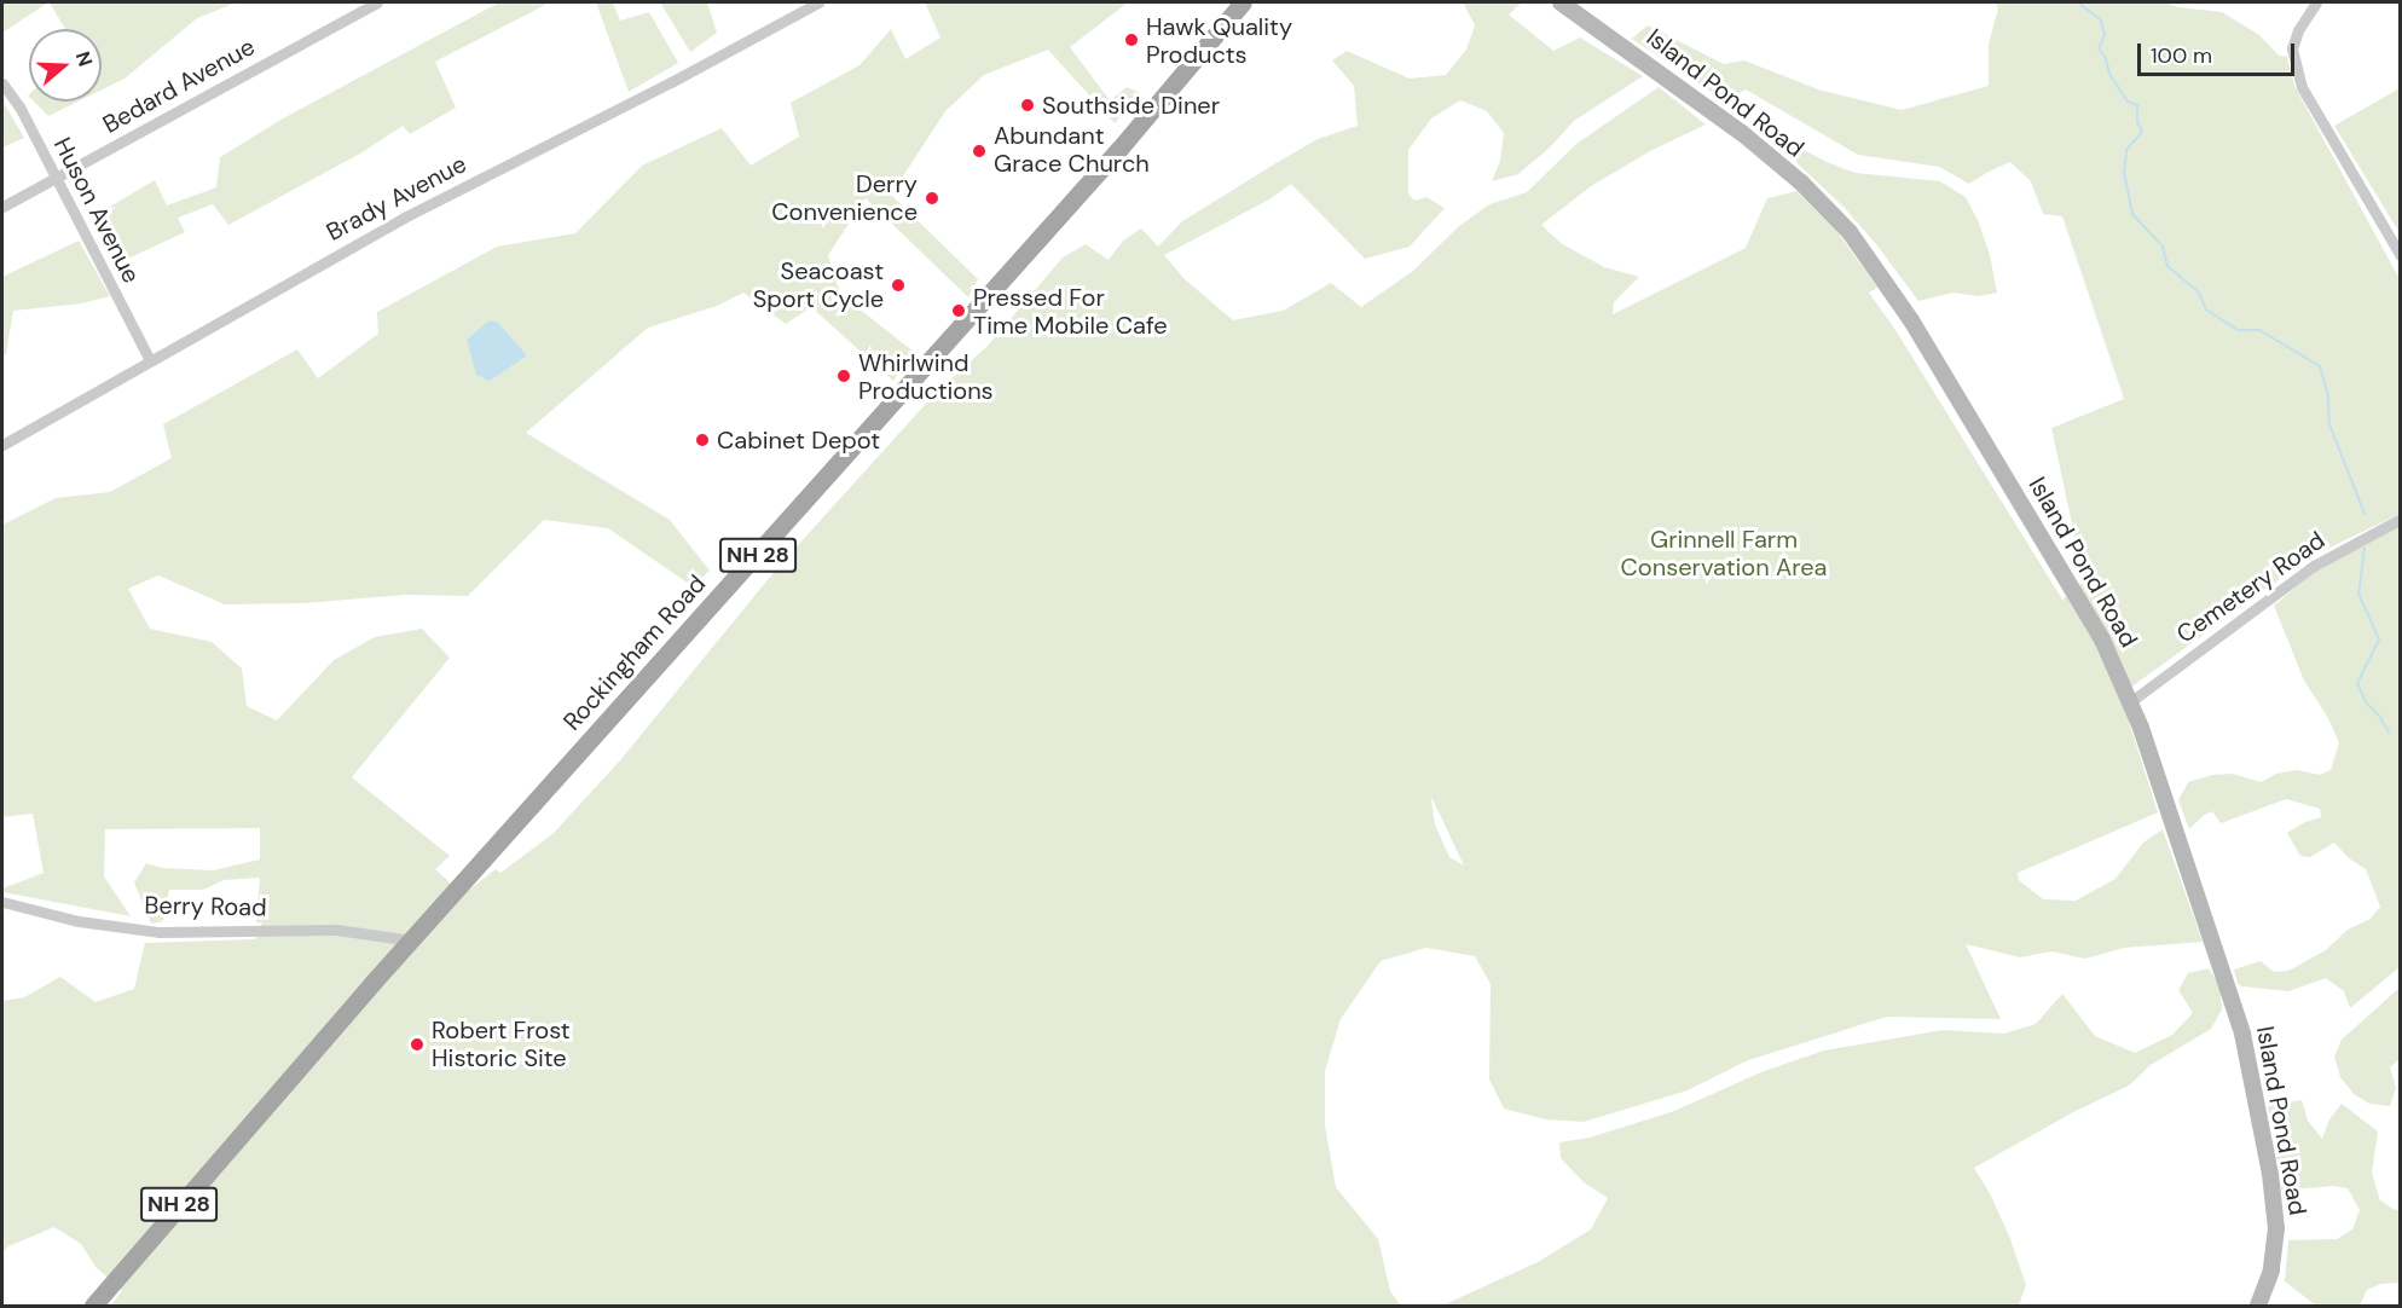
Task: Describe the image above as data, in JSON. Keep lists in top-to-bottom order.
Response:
{
  "streets": {
    "main road": ["NH 28", "Rockingham Road"],
    "street": [
      "Bedard Avenue",
      "Island Pond Road",
      "Brady Avenue",
      "Huson Avenue",
      "Cemetery Road",
      "Berry Road"
    ]
  },
  "crossings": [
    ["Bedard Avenue", "Huson Avenue"],
    ["Island Pond Road", "Cemetery Road"],
    ["Brady Avenue", "Huson Avenue"],
    ["Rockingham Road", "Berry Road"]
  ],
  "parks": ["Grinnell Farm Conservation Area"],
  "places": [
    "Hawk Quality Products",
    "Southside Diner",
    "Abundant Grace Church",
    "Derry Convenience",
    "Seacoast Sport Cycle",
    "Pressed For Time Mobile Cafe",
    "Whirlwind Productions",
    "Cabinet Depot",
    "Robert Frost Historic Site"
  ],
  "scale_bar": "100 m",
  "north": "right"
}
